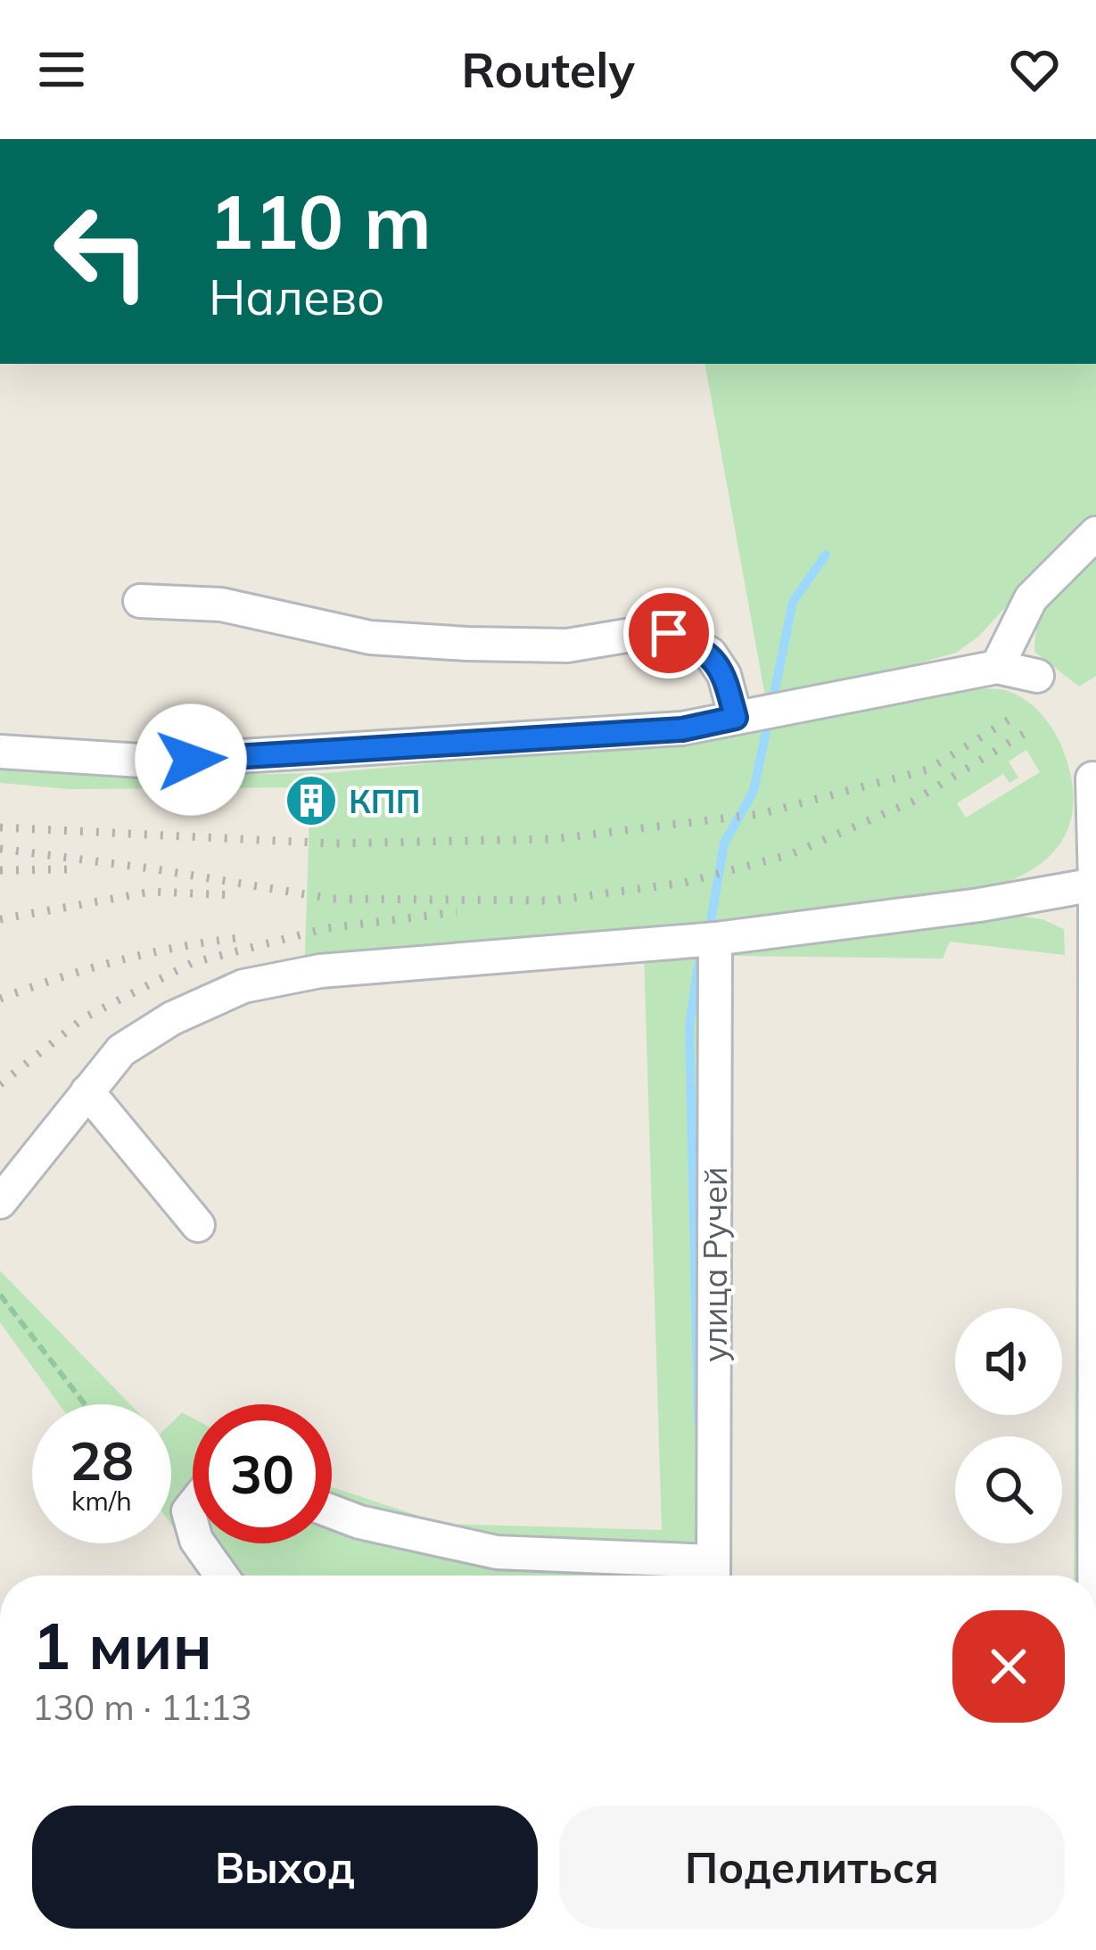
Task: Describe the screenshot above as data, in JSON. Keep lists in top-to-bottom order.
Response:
{
  "streets": {
    "street": ["улица Ручей"]
  },
  "places": {
    "building": ["КПП"]
  },
  "page": {
    "header": "Routely",
    "turn": ["110 m", "Налево"],
    "speed": "28 km/h",
    "limit": "30",
    "heading": ["1 мин", "130 m · 11:13"],
    "buttons": ["Выход", "Поделиться"]
  }
}
